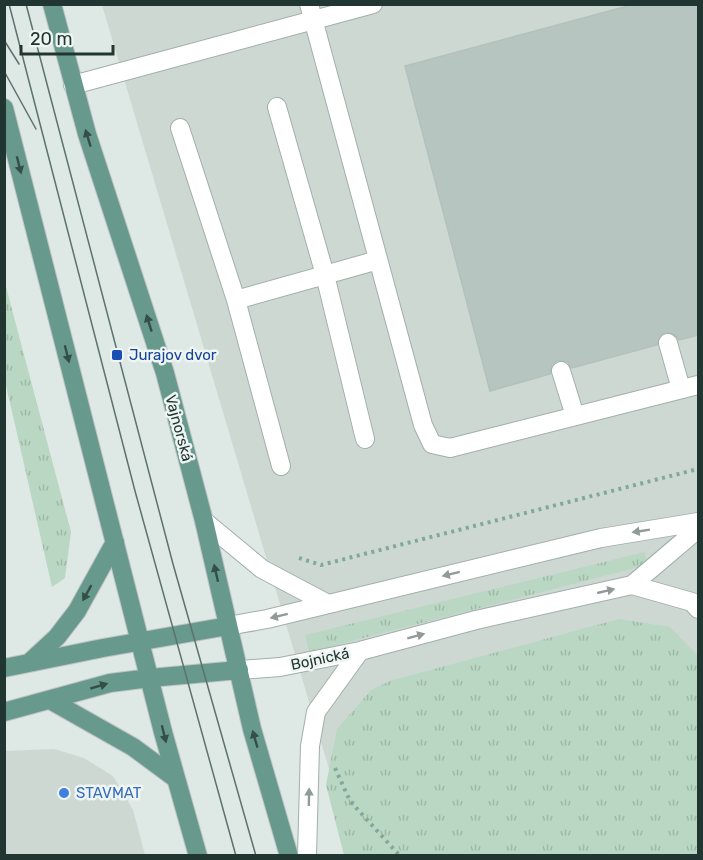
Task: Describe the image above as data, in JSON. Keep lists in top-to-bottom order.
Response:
{
  "streets": {
    "main road": ["Vajnorská", "Bojnická"]
  },
  "crossings": [
    ["Vajnorská", "Bojnická"]
  ],
  "places": {
    "transit": ["Jurajov dvor"],
    "other": ["STAVMAT"]
  },
  "scale_bar": "20 m"
}
